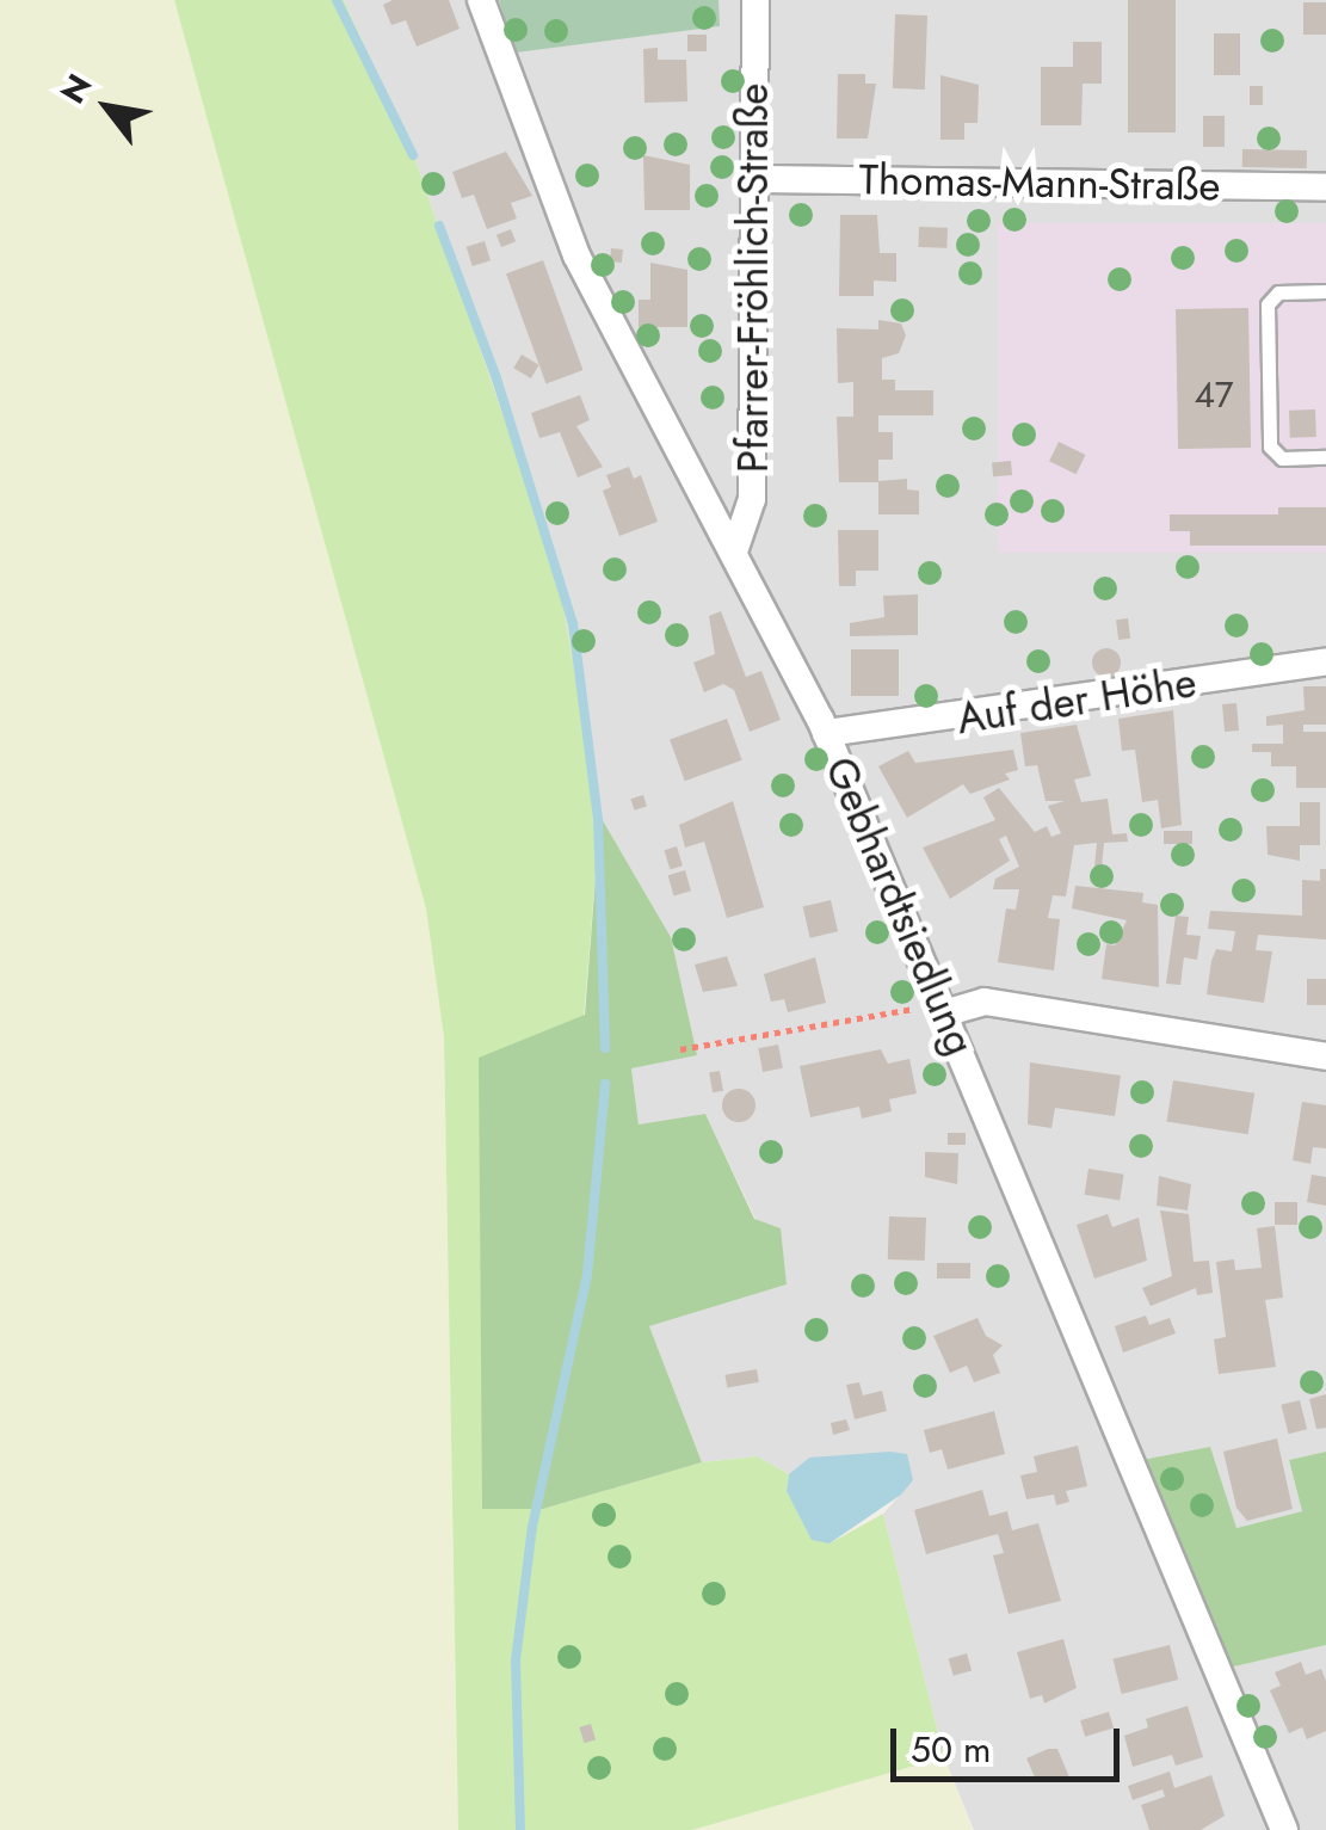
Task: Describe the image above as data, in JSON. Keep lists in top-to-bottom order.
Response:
{
  "streets": {
    "street": [
      "Thomas-Mann-Straße",
      "Pfarrer-Fröhlich-Straße",
      "Auf der Höhe",
      "Gebhardtsiedlung"
    ]
  },
  "crossings": [
    ["Thomas-Mann-Straße", "Pfarrer-Fröhlich-Straße"],
    ["Pfarrer-Fröhlich-Straße", "Gebhardtsiedlung"],
    ["Auf der Höhe", "Gebhardtsiedlung"]
  ],
  "house_numbers": ["47"],
  "scale_bar": "50 m",
  "north": "top left"
}
